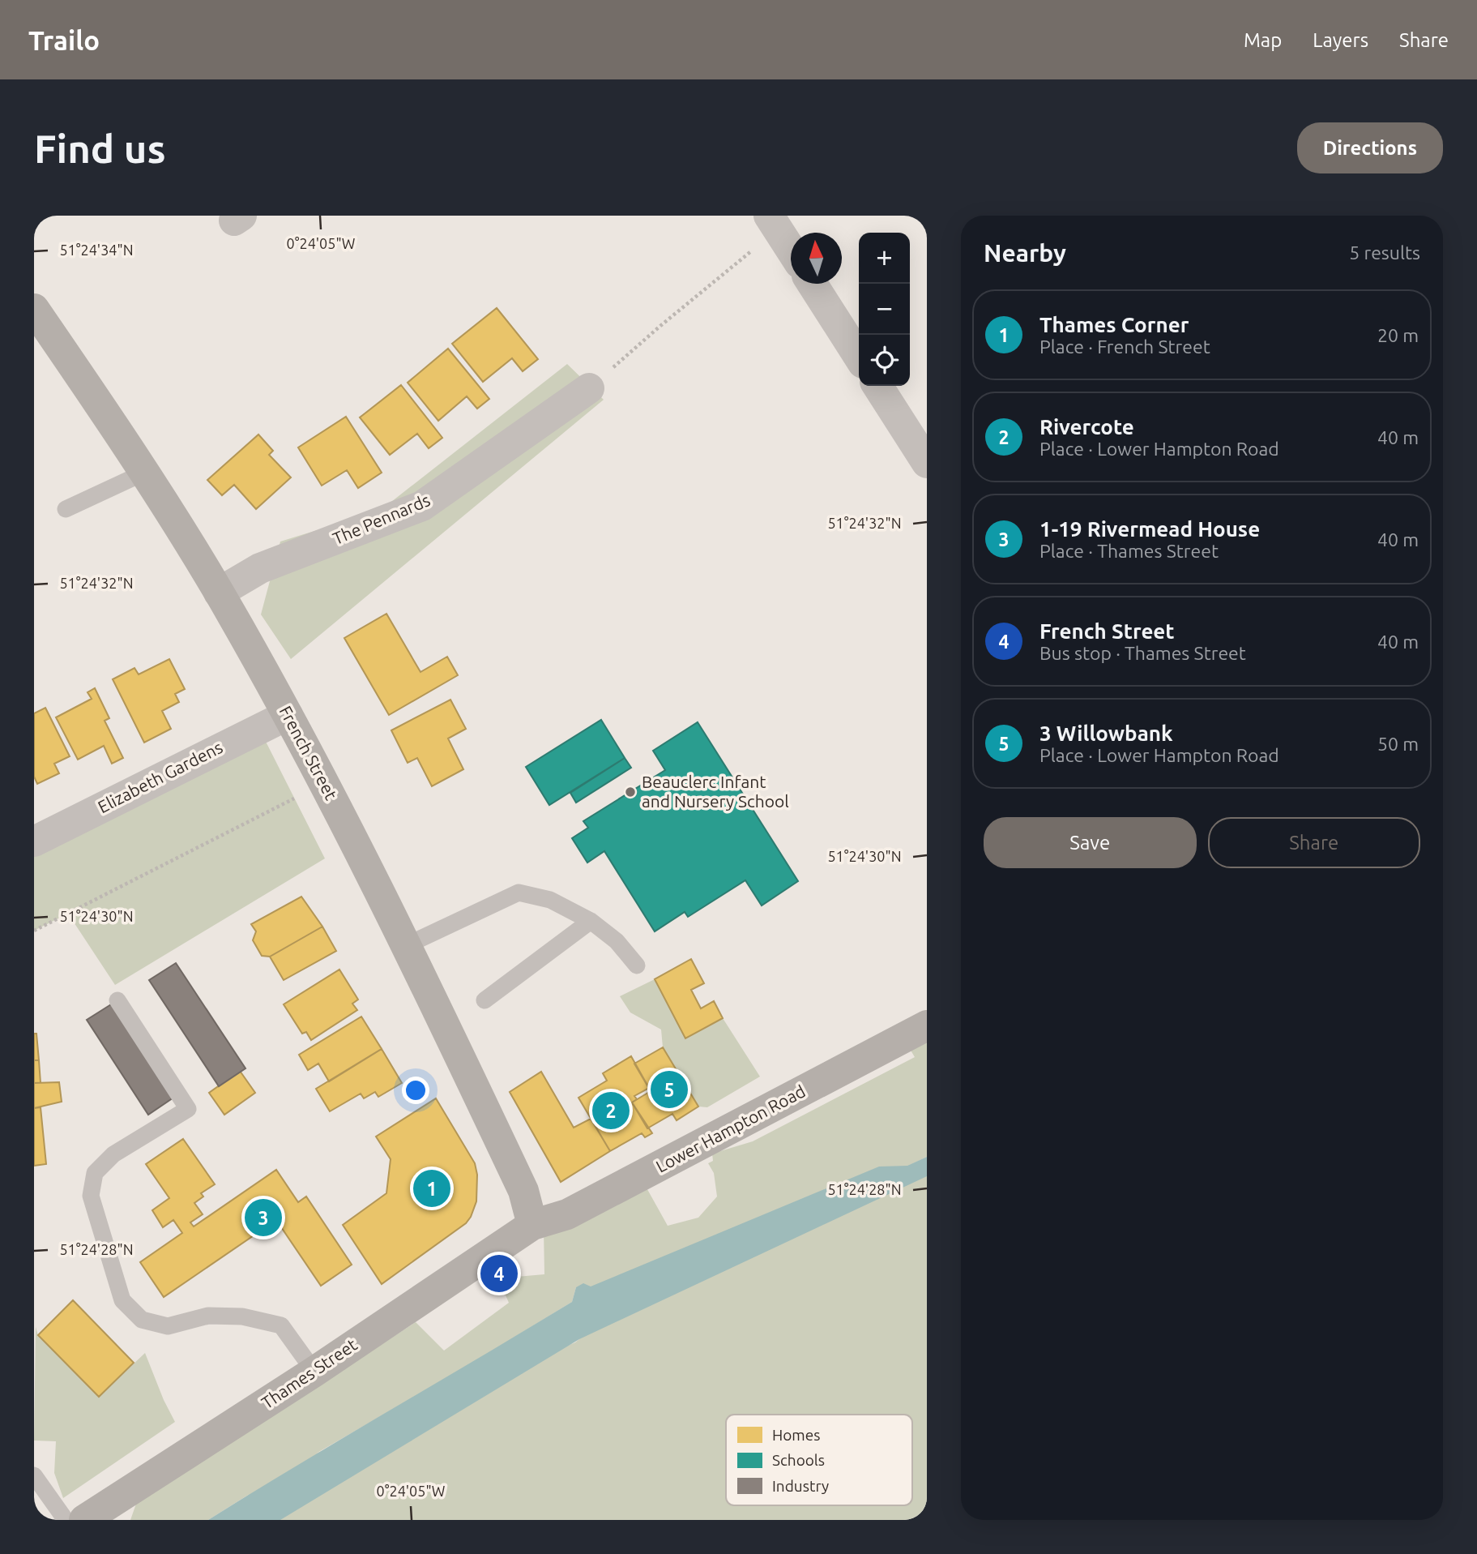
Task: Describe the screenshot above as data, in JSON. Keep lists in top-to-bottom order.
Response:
{
  "streets": {
    "street": [
      "The Pennards",
      "French Street",
      "Elizabeth Gardens",
      "Lower Hampton Road",
      "Thames Street"
    ]
  },
  "crossings": [
    ["The Pennards", "French Street"],
    ["French Street", "Elizabeth Gardens"],
    ["French Street", "Lower Hampton Road"],
    ["French Street", "Thames Street"],
    ["Lower Hampton Road", "Thames Street"]
  ],
  "places": ["Beauclerc Infant and Nursery School"],
  "legend": ["Homes", "Schools", "Industry"],
  "north": "top",
  "page": {
    "header": "Trailo",
    "nav": ["Map", "Layers", "Share"],
    "buttons": [
      "Directions",
      ["Save", "Share"]
    ],
    "title": "Find us",
    "heading": ["Nearby", "5 results"],
    "map_buttons": ["+", "−"],
    "list": [
      {
        "mark": "1",
        "name": "Thames Corner",
        "note": "Place · French Street",
        "value": "20 m"
      },
      {
        "mark": "2",
        "name": "Rivercote",
        "note": "Place · Lower Hampton Road",
        "value": "40 m"
      },
      {
        "mark": "3",
        "name": "1-19 Rivermead House",
        "note": "Place · Thames Street",
        "value": "40 m"
      },
      {
        "mark": "4",
        "name": "French Street",
        "note": "Bus stop · Thames Street",
        "value": "40 m"
      },
      {
        "mark": "5",
        "name": "3 Willowbank",
        "note": "Place · Lower Hampton Road",
        "value": "50 m"
      }
    ],
    "pins": [
      "5",
      "2",
      "1",
      "3",
      "4"
    ]
  },
  "coordinates": [
    "0°24'05\"W",
    "51°24'34\"N",
    "51°24'32\"N",
    "51°24'30\"N",
    "51°24'28\"N"
  ]
}
